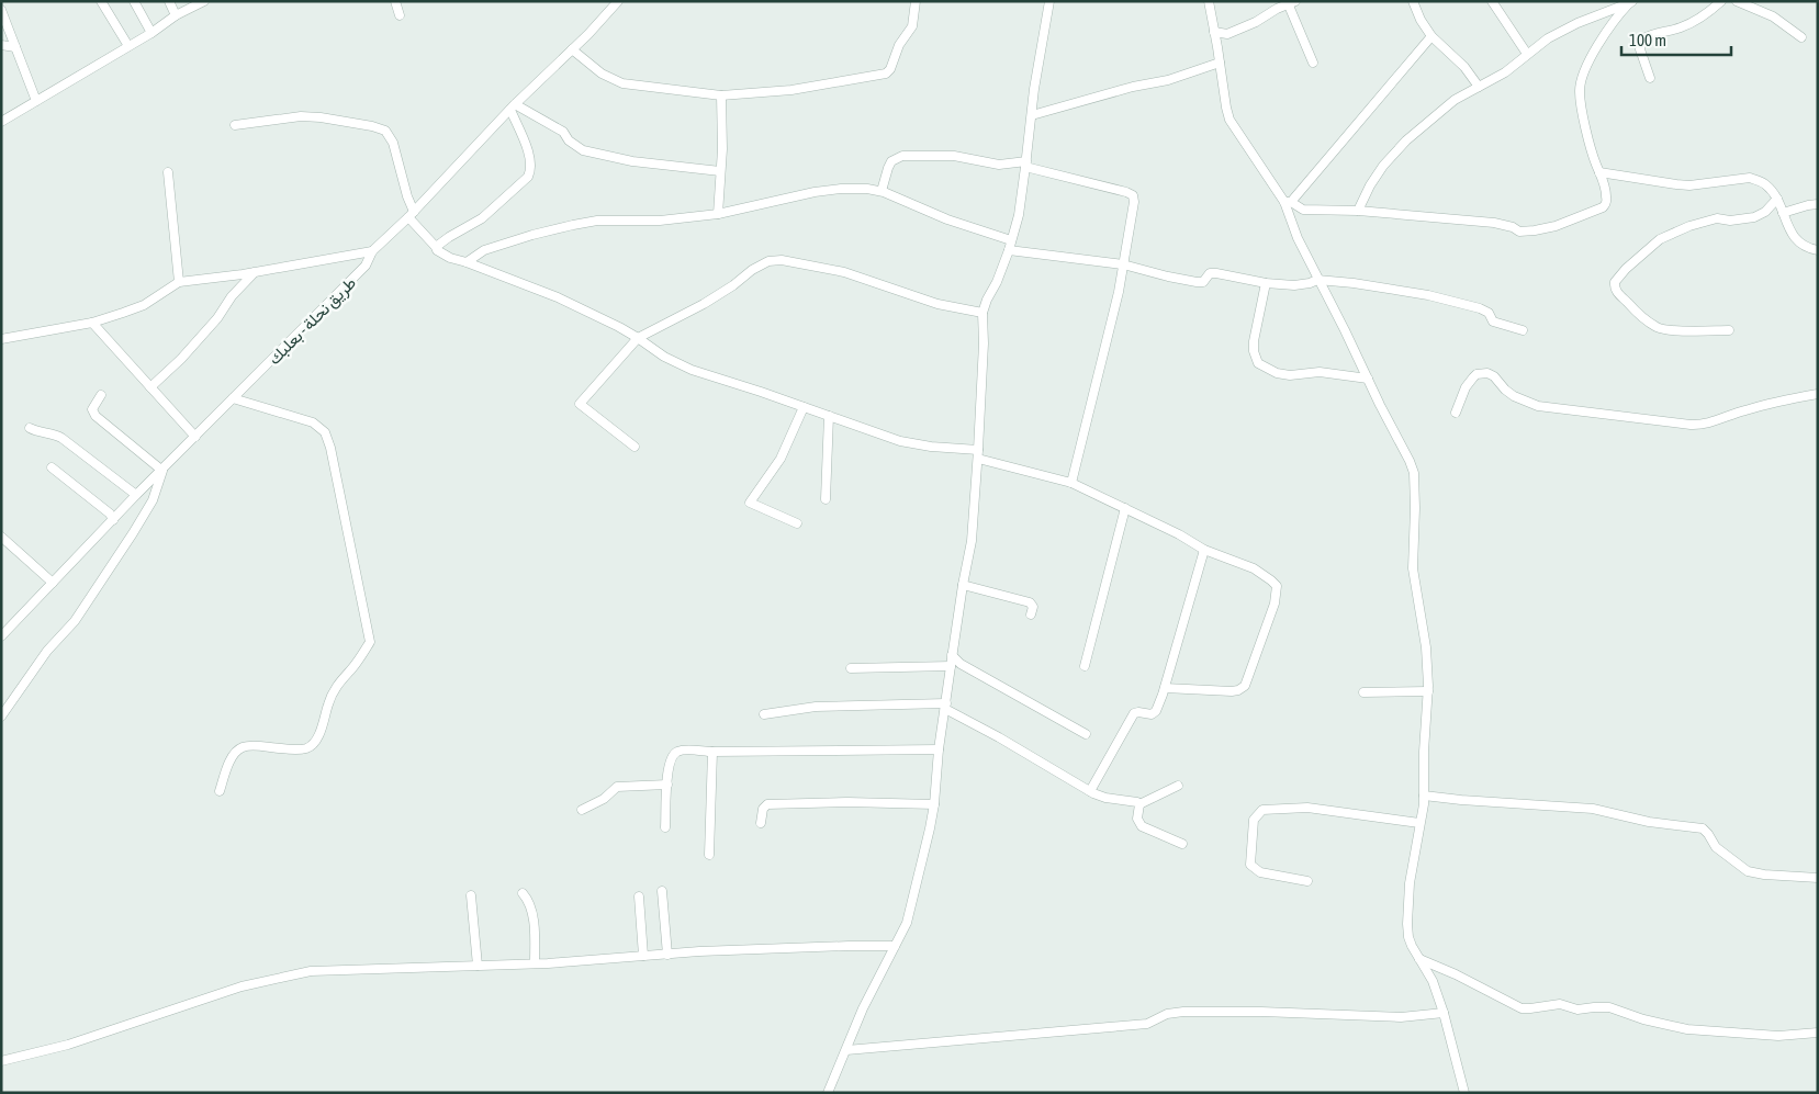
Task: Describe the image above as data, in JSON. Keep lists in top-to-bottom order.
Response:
{
  "streets": {
    "street": ["طريق نحلة - بعلبك"]
  },
  "scale_bar": "100 m"
}
